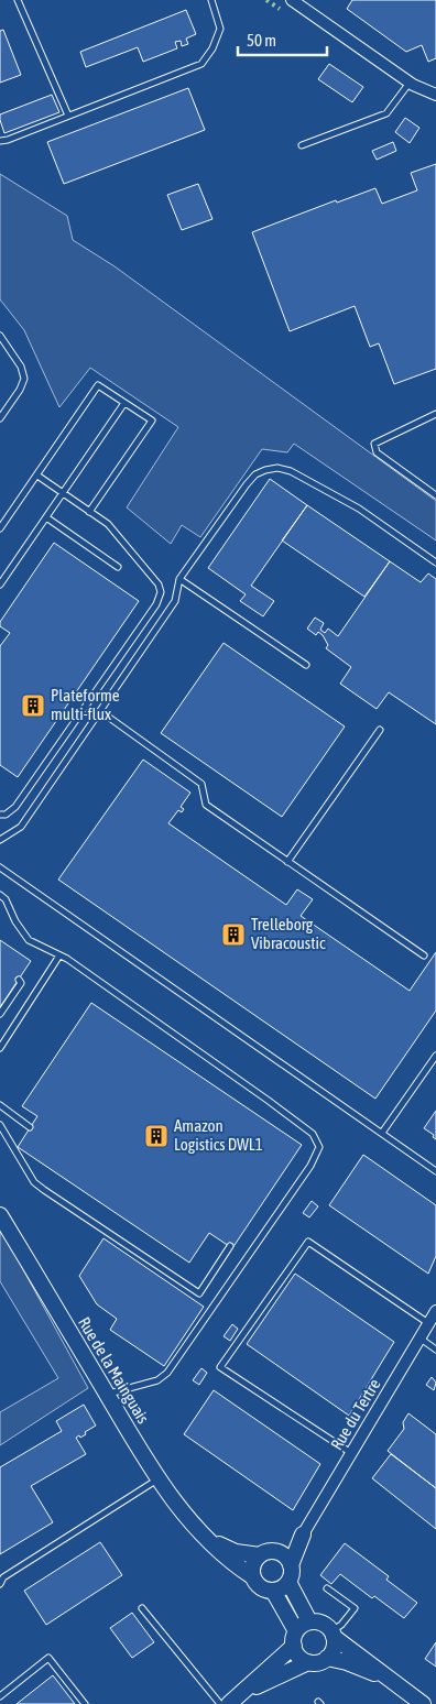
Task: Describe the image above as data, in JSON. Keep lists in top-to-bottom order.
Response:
{
  "streets": {
    "main road": ["Rue de la Mainguais"],
    "street": ["Rue du Tertre"]
  },
  "places": {
    "building": ["Plateforme multi-flux", "Trelleborg Vibracoustic", "Amazon Logistics DWL1"]
  },
  "scale_bar": "50 m"
}
